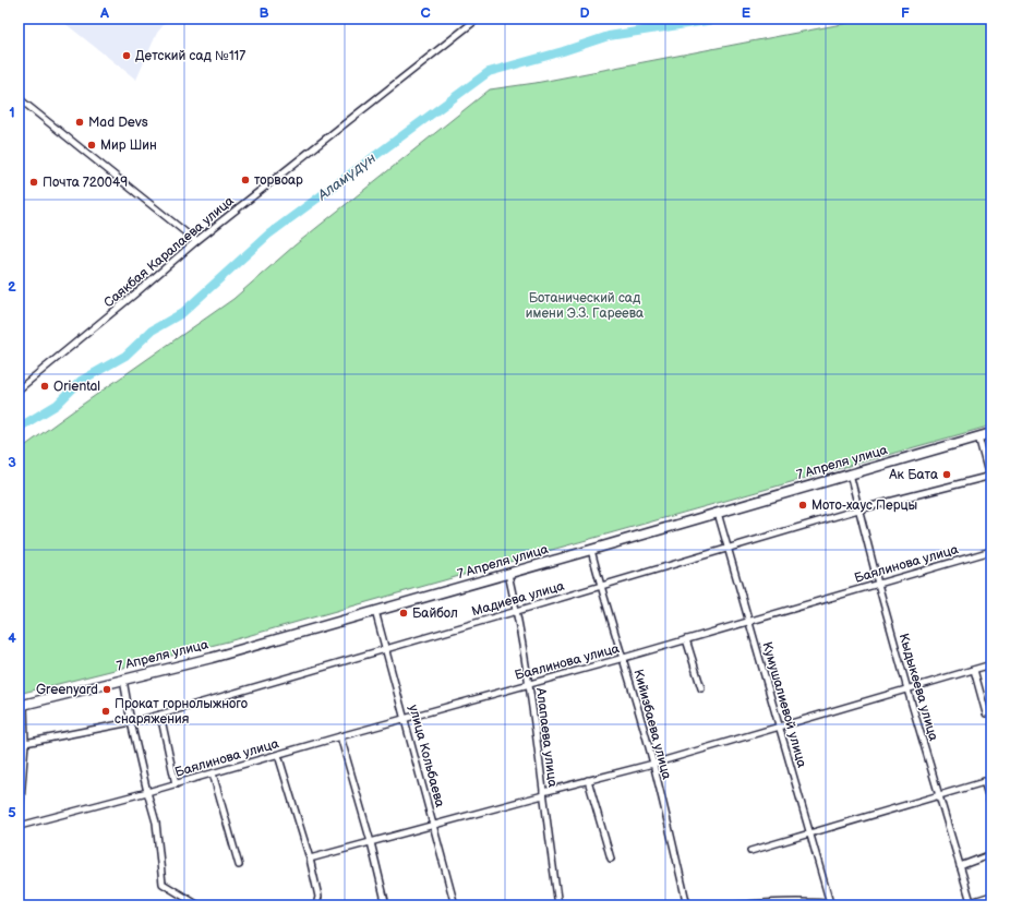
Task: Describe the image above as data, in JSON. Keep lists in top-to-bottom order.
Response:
{
  "streets": {
    "main road": ["7 Апреля улица"],
    "street": [
      "Саякбая Каралаева улица",
      "Баялинова улица",
      "Мадиева улица",
      "Кыдыкеева улица",
      "Кумушалиевой улица",
      "Кийизбаева улица",
      "Алапаева улица",
      "улица Кольбаева"
    ]
  },
  "crossings": [
    ["7 Апреля улица", "Баялинова улица"],
    ["7 Апреля улица", "Кыдыкеева улица"],
    ["7 Апреля улица", "Кумушалиевой улица"],
    ["7 Апреля улица", "Кийизбаева улица"],
    ["7 Апреля улица", "Алапаева улица"],
    ["7 Апреля улица", "улица Кольбаева"],
    ["Баялинова улица", "Мадиева улица"],
    ["Баялинова улица", "Кыдыкеева улица"],
    ["Баялинова улица", "Кумушалиевой улица"],
    ["Баялинова улица", "Кийизбаева улица"],
    ["Баялинова улица", "Алапаева улица"],
    ["Баялинова улица", "улица Кольбаева"],
    ["Мадиева улица", "Кыдыкеева улица"],
    ["Мадиева улица", "Кумушалиевой улица"],
    ["Мадиева улица", "Кийизбаева улица"],
    ["Мадиева улица", "Алапаева улица"],
    ["Мадиева улица", "улица Кольбаева"]
  ],
  "water": ["Аламүдүн"],
  "parks": ["Ботанический сад имени Э.З. Гареева"],
  "places": [
    "Детский сад №117",
    "Mad Devs",
    "Мир Шин",
    "торвоар",
    "Почта 720049",
    "Oriental",
    "Ак Бата",
    "Мото-хаус Перцы",
    "Байбол",
    "Greenyard",
    "Прокат горнолыжного снаряжения"
  ],
  "grid": {
    "columns": [
      "A",
      "B",
      "C",
      "D",
      "E",
      "F"
    ],
    "rows": [
      "1",
      "2",
      "3",
      "4",
      "5"
    ]
  }
}
